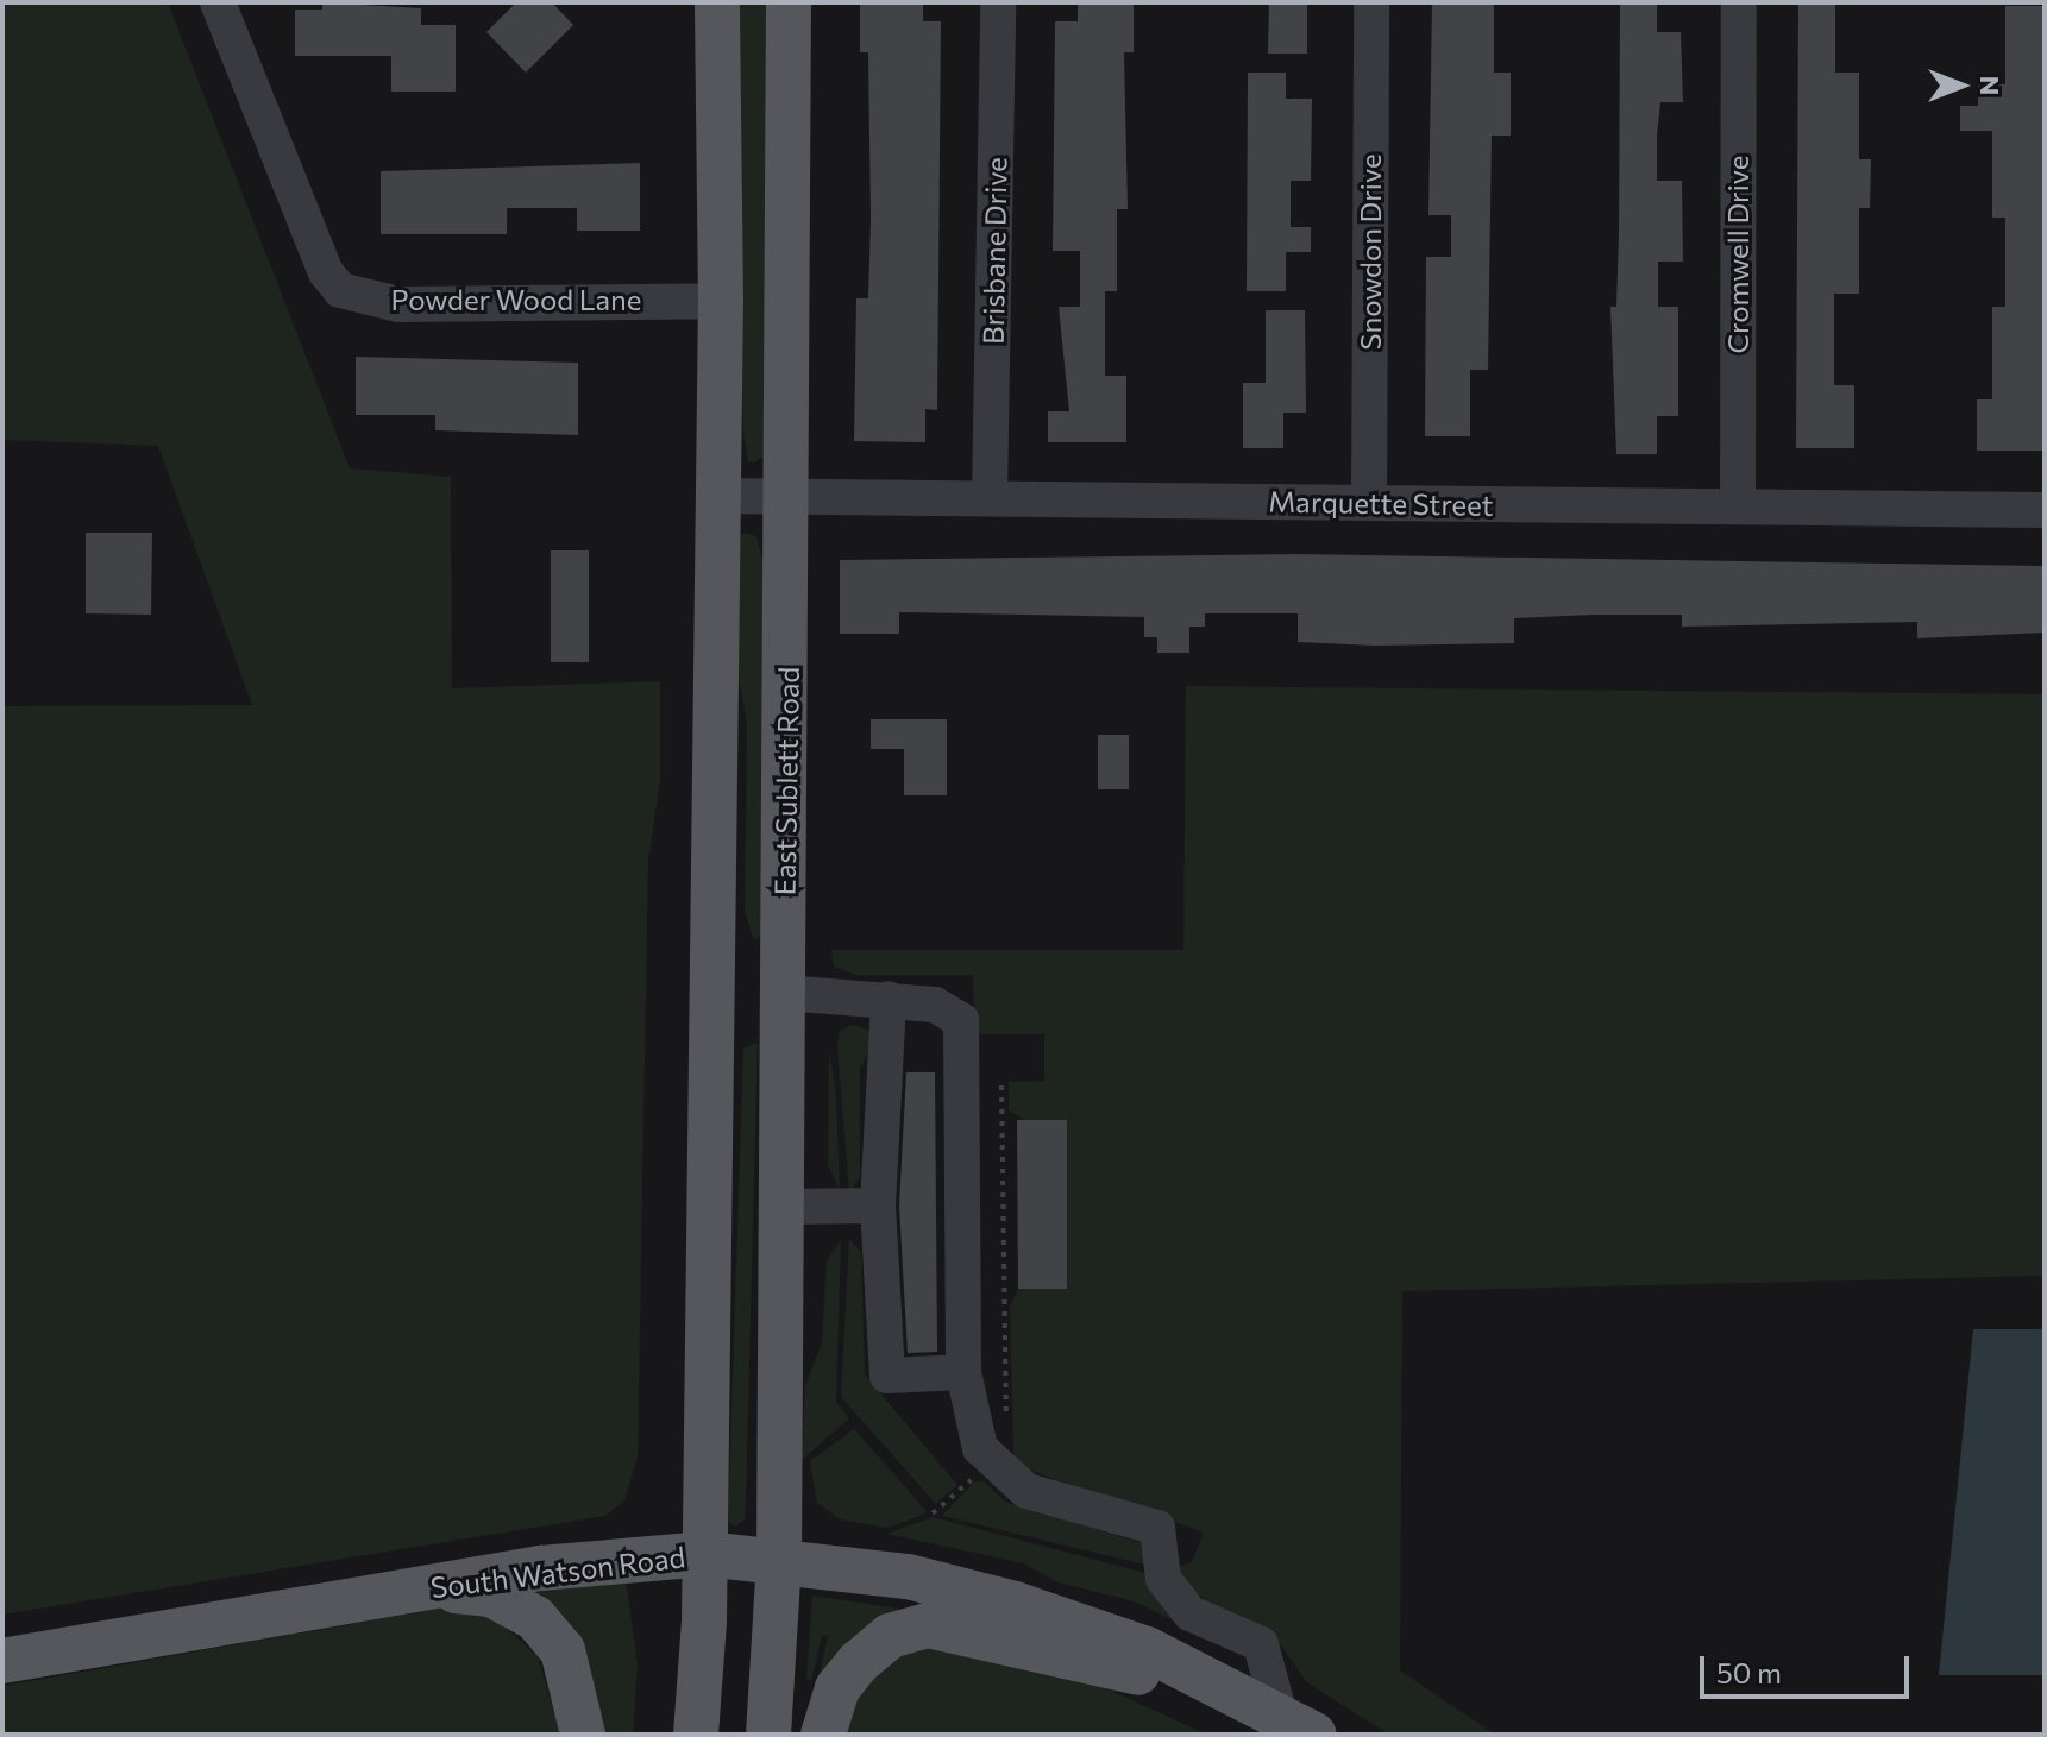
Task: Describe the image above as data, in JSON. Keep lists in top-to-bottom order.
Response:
{
  "streets": {
    "main road": ["East Sublett Road", "South Watson Road"],
    "street": [
      "Brisbane Drive",
      "Snowdon Drive",
      "Cromwell Drive",
      "Powder Wood Lane",
      "Marquette Street"
    ]
  },
  "crossings": [
    ["Brisbane Drive", "Marquette Street"],
    ["Snowdon Drive", "Marquette Street"],
    ["Cromwell Drive", "Marquette Street"],
    ["Marquette Street", "East Sublett Road"],
    ["East Sublett Road", "South Watson Road"]
  ],
  "scale_bar": "50 m",
  "north": "right"
}
